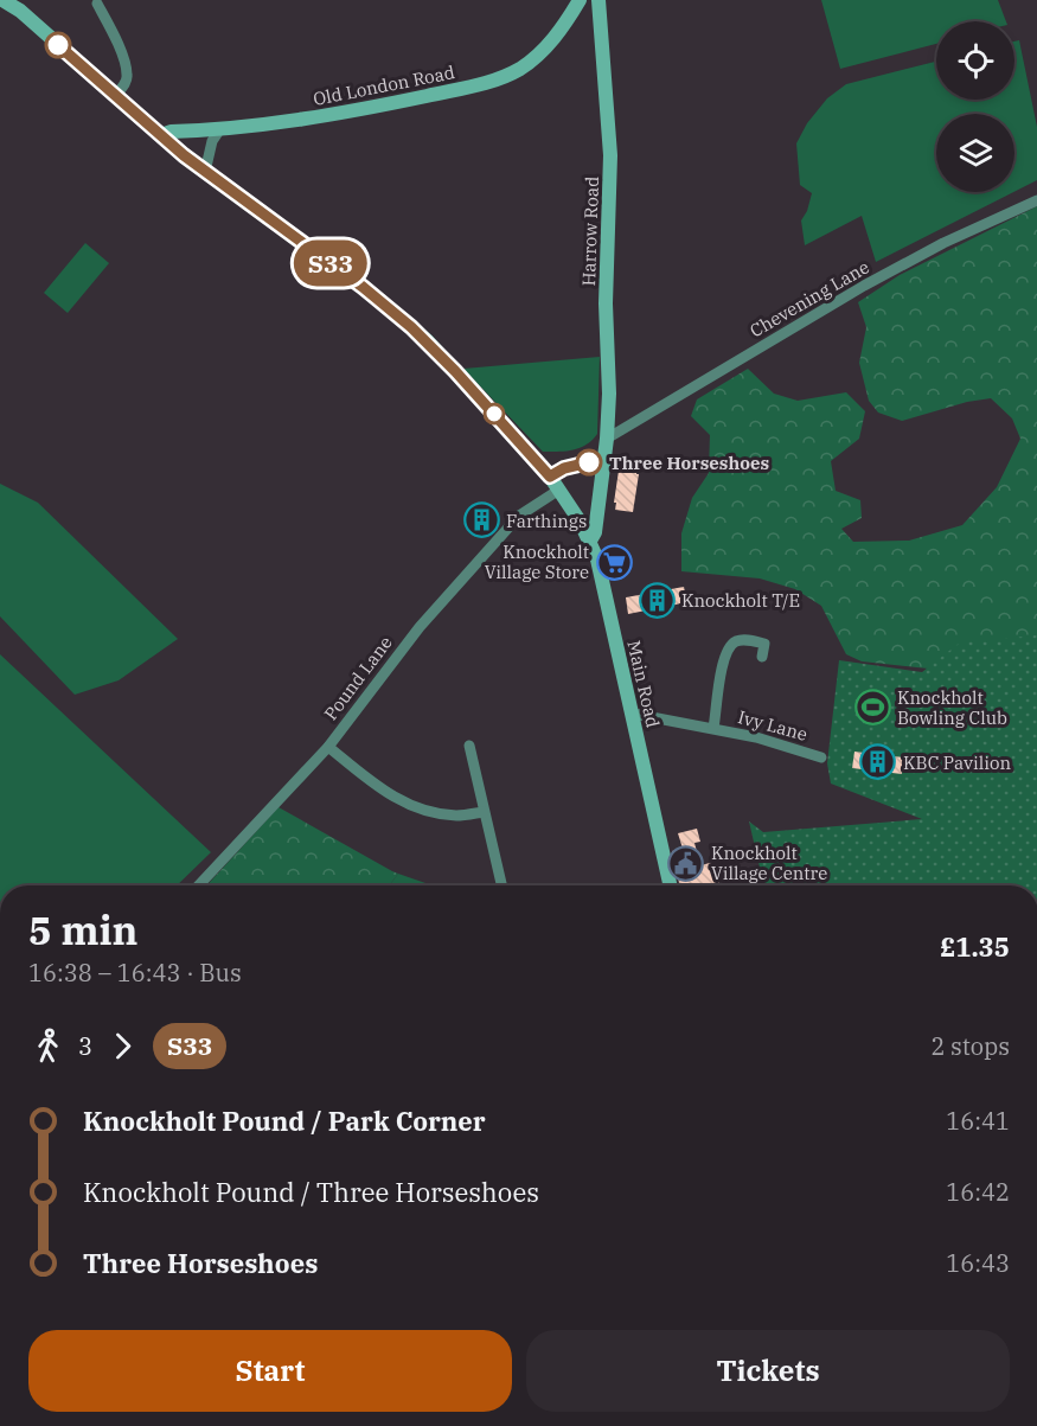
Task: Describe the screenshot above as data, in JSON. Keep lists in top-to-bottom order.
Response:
{
  "streets": {
    "street": [
      "Old London Road",
      "Harrow Road",
      "Chevening Lane",
      "Pound Lane",
      "Main Road",
      "Ivy Lane"
    ]
  },
  "crossings": [
    ["Old London Road", "Main Road"],
    ["Harrow Road", "Chevening Lane"],
    ["Harrow Road", "Main Road"],
    ["Pound Lane", "Main Road"],
    ["Main Road", "Ivy Lane"]
  ],
  "places": {
    "other": ["Three Horseshoes"],
    "building": ["Farthings", "Knockholt T/E", "KBC Pavilion"],
    "supermarket": ["Knockholt Village Store"],
    "sports": ["Knockholt Bowling Club"],
    "public building": ["Knockholt Village Centre"]
  },
  "lines": ["bus line S33"],
  "page": {
    "on_map": "S33",
    "heading": ["5 min", "16:38 – 16:43 · Bus", "£1.35"],
    "legs": ["3", "S33", "2 stops"],
    "list": [
      {
        "name": "Knockholt Pound / Park Corner",
        "value": "16:41"
      },
      {
        "name": "Knockholt Pound / Three Horseshoes",
        "value": "16:42"
      },
      {
        "name": "Three Horseshoes",
        "value": "16:43"
      }
    ],
    "buttons": ["Start", "Tickets"]
  }
}
